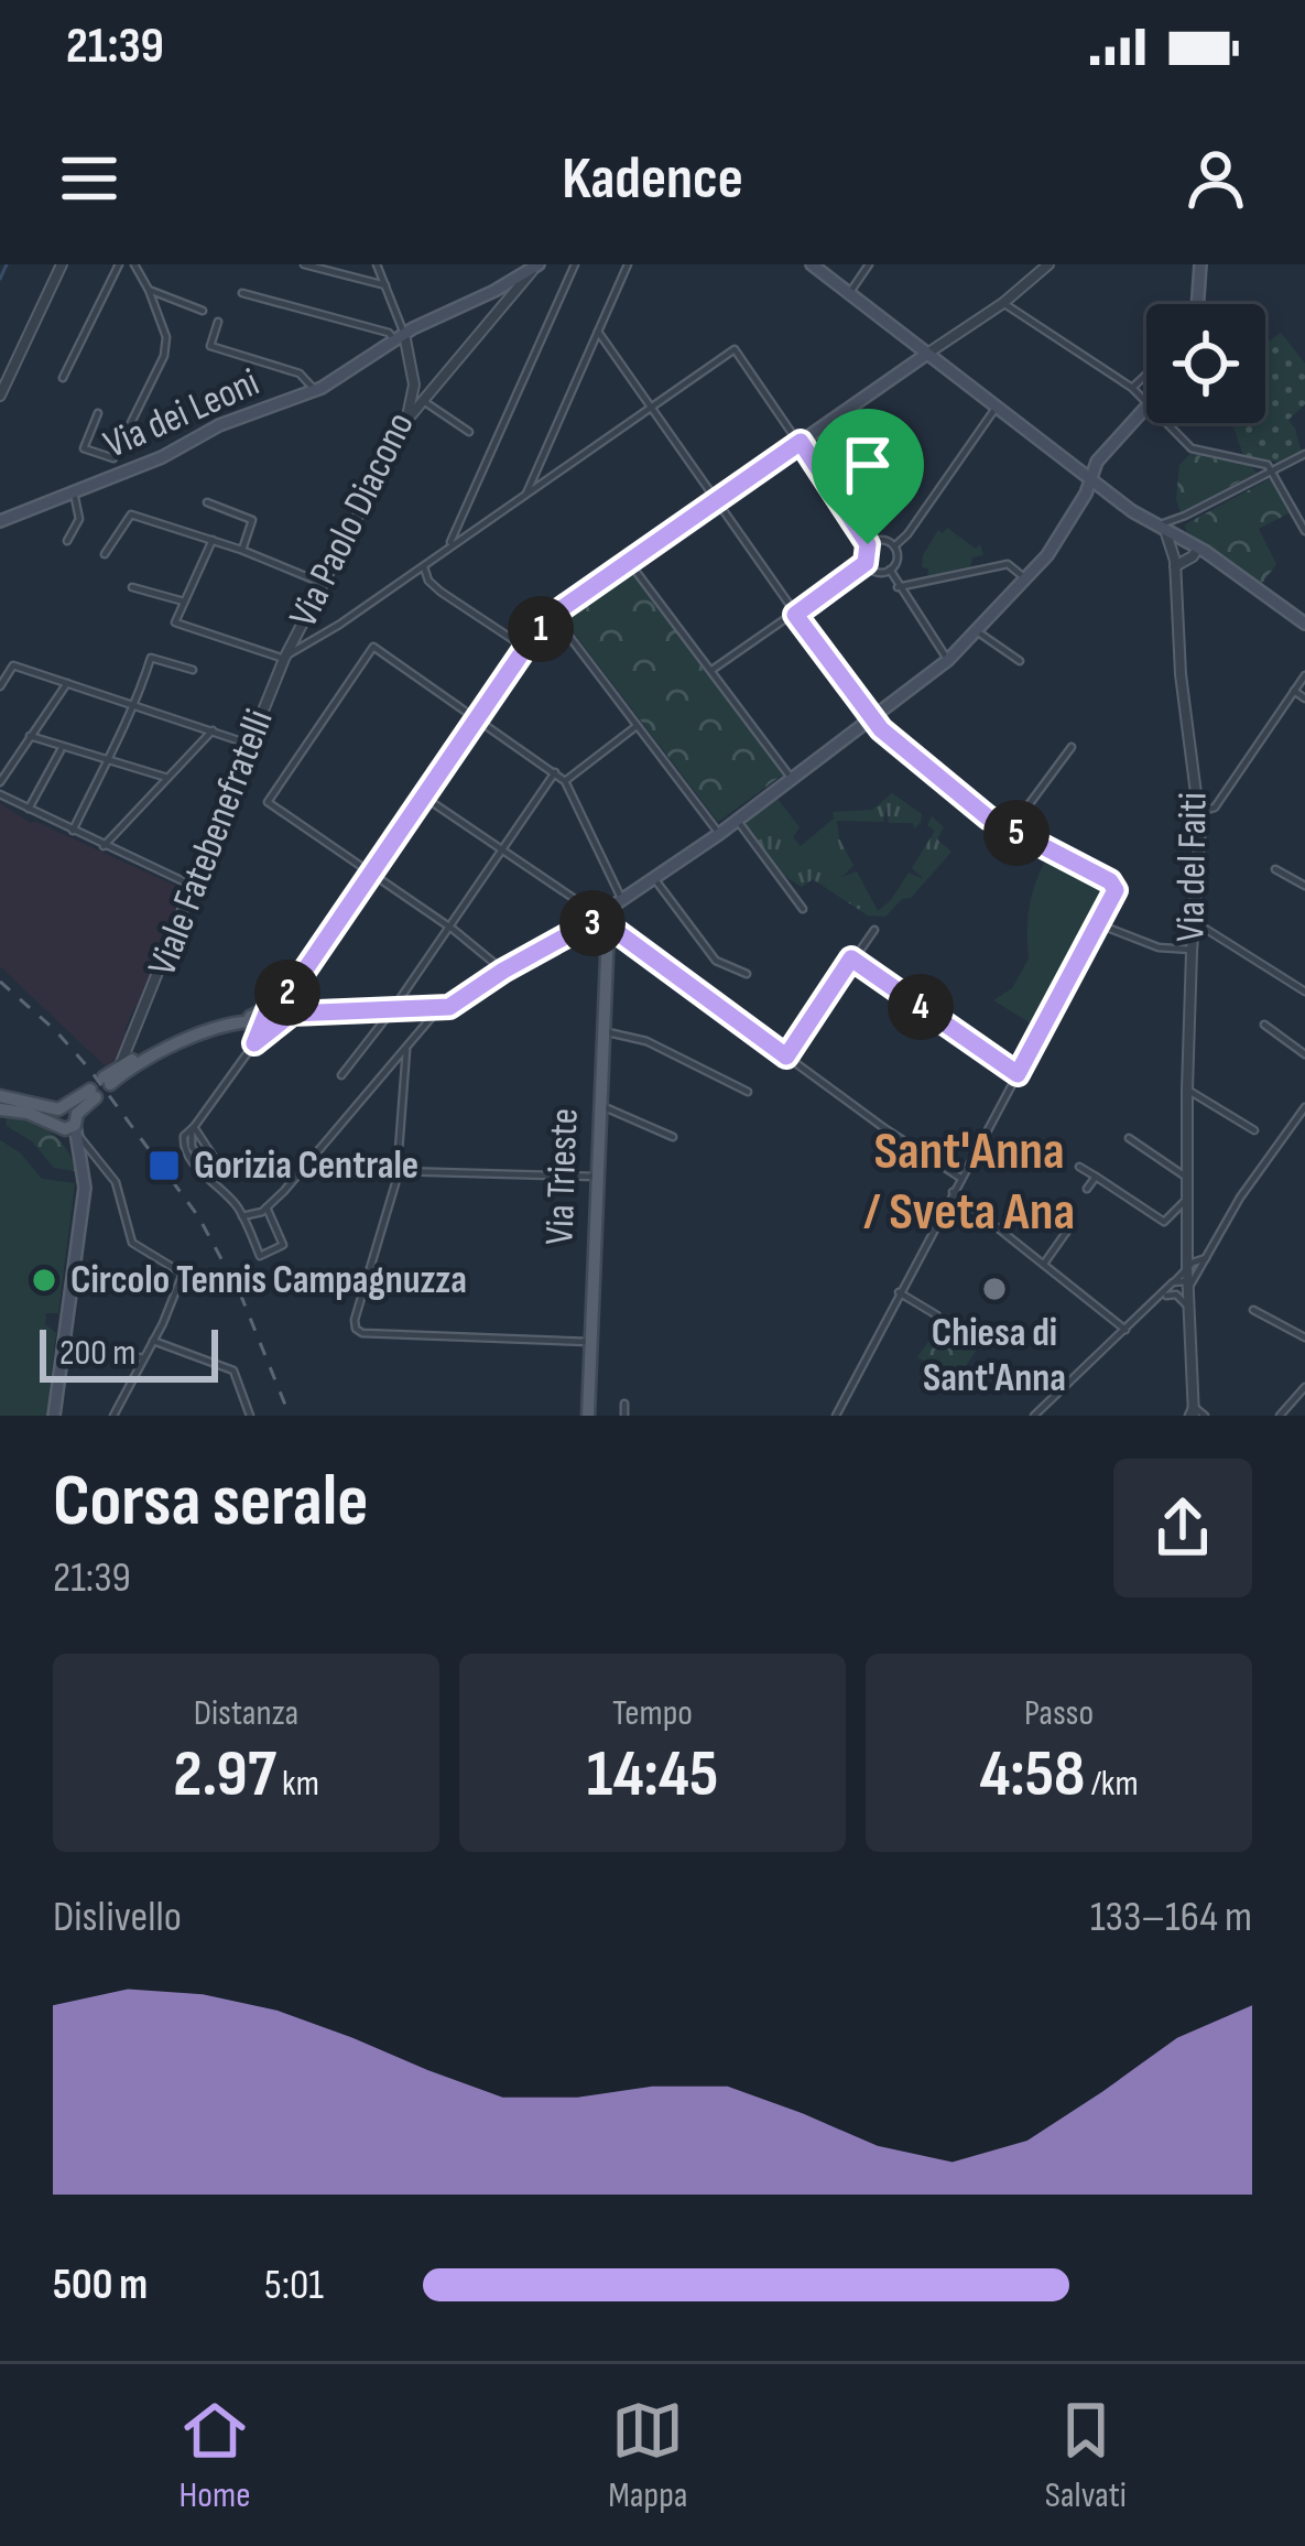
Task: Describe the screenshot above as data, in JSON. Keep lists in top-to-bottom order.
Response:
{
  "streets": {
    "main road": ["Via dei Leoni", "Via Trieste"],
    "street": ["Via Paolo Diacono", "Viale Fatebenefratelli", "Via del Faiti"]
  },
  "crossings": [
    ["Via dei Leoni", "Via Paolo Diacono"],
    ["Via Paolo Diacono", "Viale Fatebenefratelli"]
  ],
  "districts": ["Sant'Anna / Sveta Ana"],
  "places": {
    "transit": ["Gorizia Centrale"],
    "other": ["Circolo Tennis Campagnuzza", "Chiesa di Sant'Anna"]
  },
  "scale_bar": "200 m",
  "page": {
    "status": "21:39",
    "header": "Kadence",
    "pins": [
      "1",
      "5",
      "3",
      "2",
      "4"
    ],
    "scale": "200 m",
    "heading": ["Corsa serale", "21:39"],
    "stats": [
      ["Distanza", "2.97 km"],
      ["Tempo", "14:45"],
      ["Passo", "4:58 /km"]
    ],
    "chart": ["Dislivello", "133–164 m"],
    "list": [
      {
        "name": "500 m",
        "note": "5:01"
      }
    ],
    "tabs": ["Home", "Mappa", "Salvati"]
  }
}
